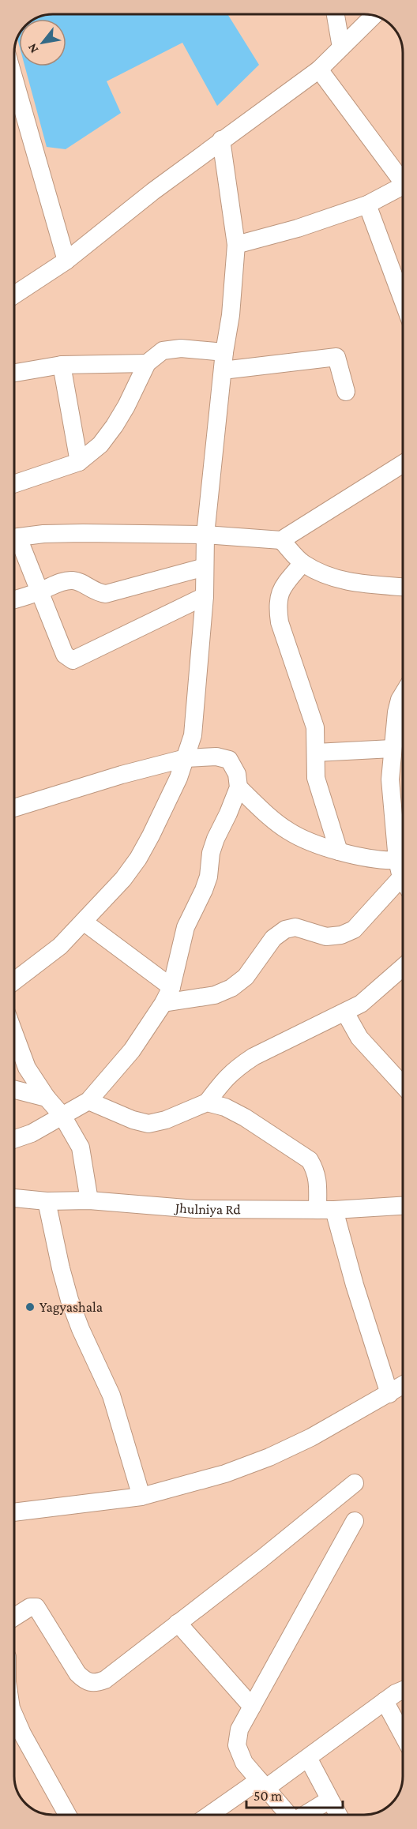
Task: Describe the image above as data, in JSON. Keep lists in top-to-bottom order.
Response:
{
  "streets": {
    "street": ["Jhulniya Rd"]
  },
  "places": ["Yagyashala"],
  "scale_bar": "50 m",
  "north": "bottom left"
}
